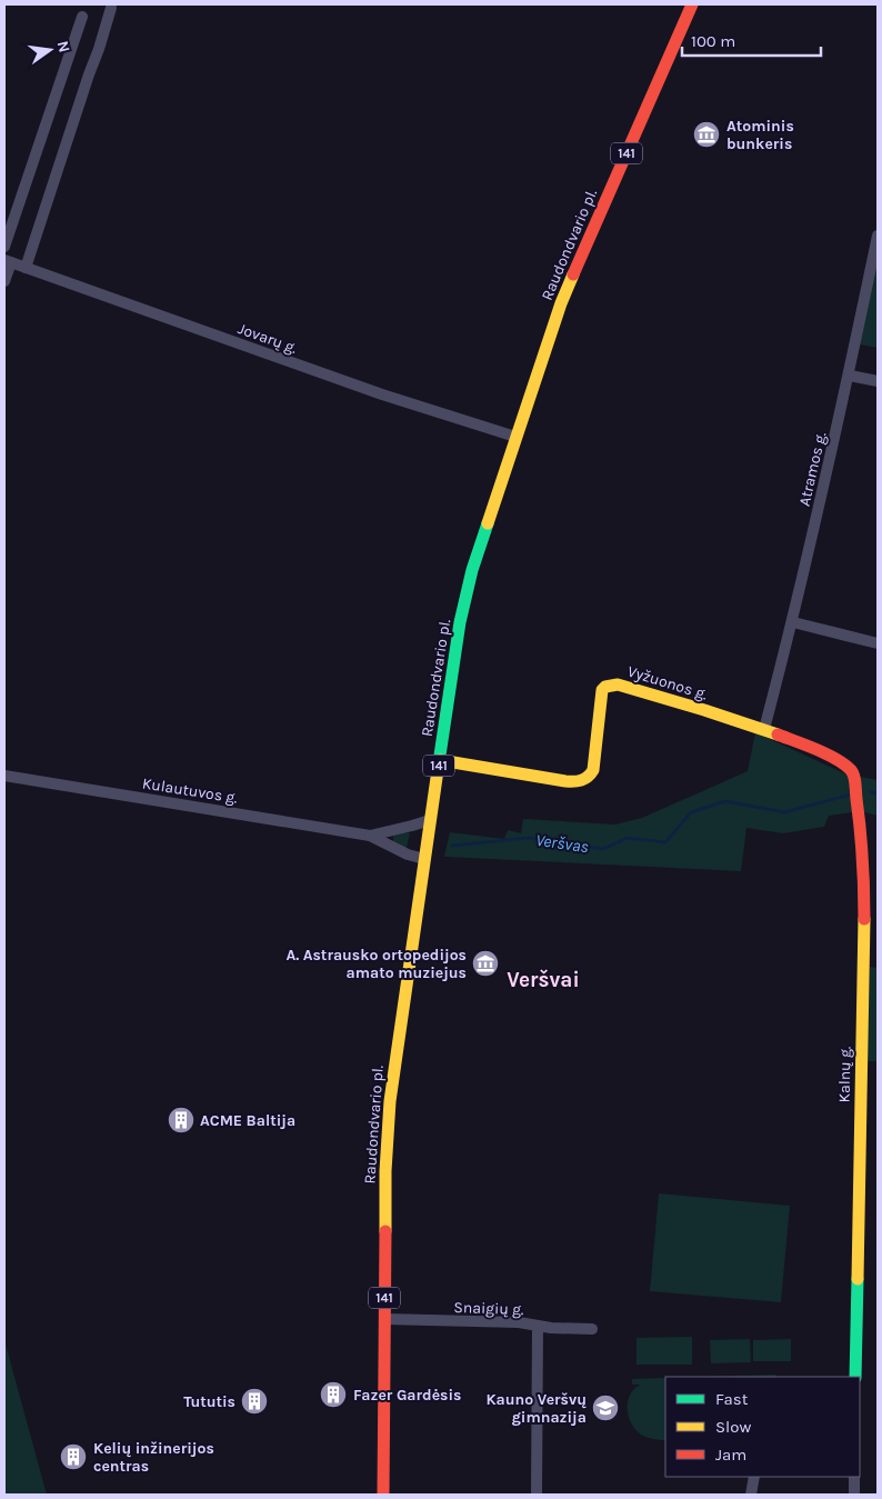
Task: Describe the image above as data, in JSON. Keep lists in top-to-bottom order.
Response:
{
  "streets": {
    "main road": [
      "141",
      "Raudondvario pl.",
      "Vyžuonos g.",
      "Kalnų g."
    ],
    "street": [
      "Jovarų g.",
      "Atramos g.",
      "Kulautuvos g.",
      "Snaigių g."
    ]
  },
  "crossings": [
    ["Raudondvario pl.", "Jovarų g."],
    ["Raudondvario pl.", "Vyžuonos g."],
    ["Raudondvario pl.", "Kulautuvos g."],
    ["Raudondvario pl.", "Snaigių g."],
    ["Atramos g.", "Vyžuonos g."],
    ["Atramos g.", "Kalnų g."],
    ["Vyžuonos g.", "Kalnų g."]
  ],
  "districts": ["Veršvai"],
  "water": ["Veršvas"],
  "places": {
    "museum": ["Atominis bunkeris", "A. Astrausko ortopedijos amato muziejus"],
    "building": [
      "ACME Baltija",
      "Fazer Gardėsis",
      "Tututis",
      "Kelių inžinerijos centras"
    ],
    "school or university": ["Kauno Veršvų gimnazija"]
  },
  "legend": ["Fast", "Slow", "Jam"],
  "scale_bar": "100 m",
  "north": "right"
}
